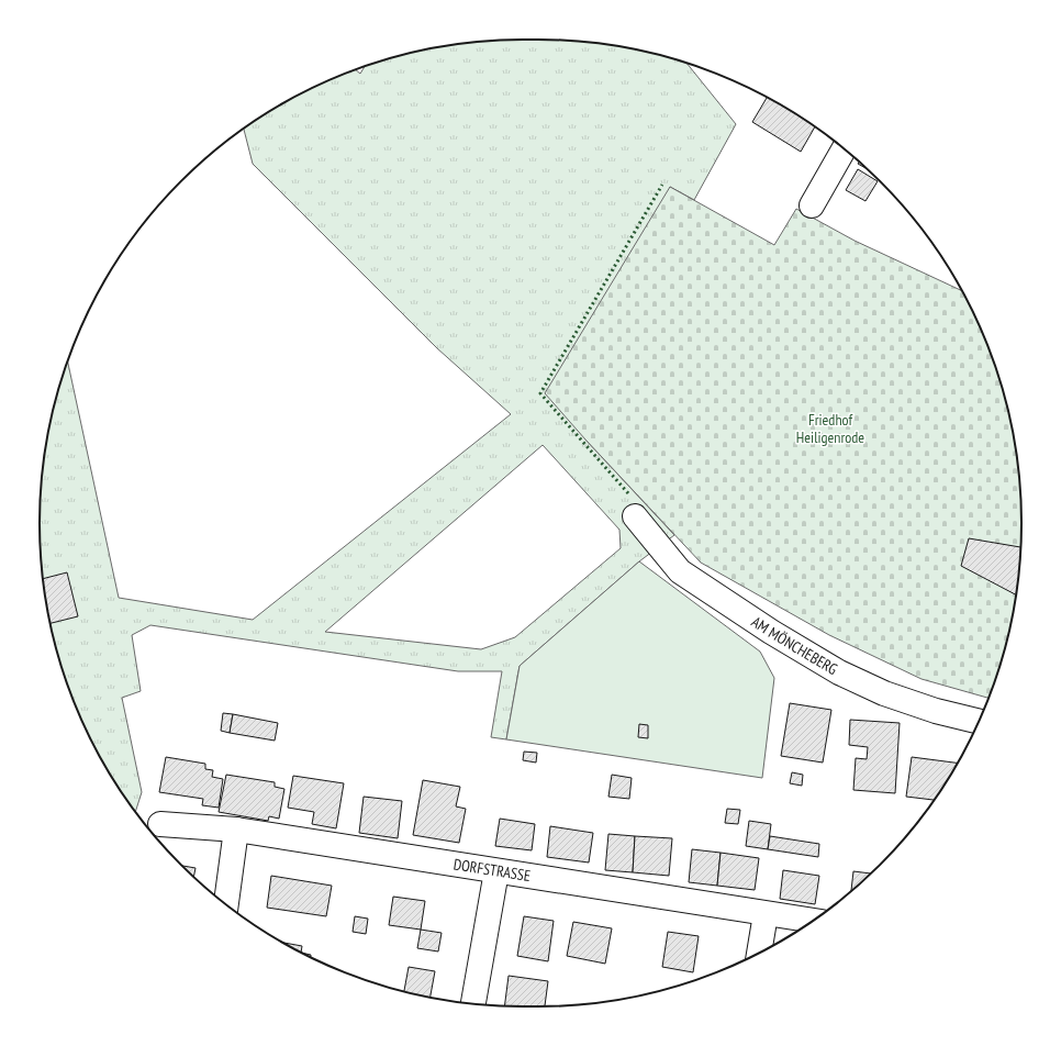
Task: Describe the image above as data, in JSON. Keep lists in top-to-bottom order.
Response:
{
  "streets": {
    "street": ["AM MÖNCHEBERG", "DORFSTRASSE"]
  },
  "parks": ["Friedhof Heiligenrode"]
}
